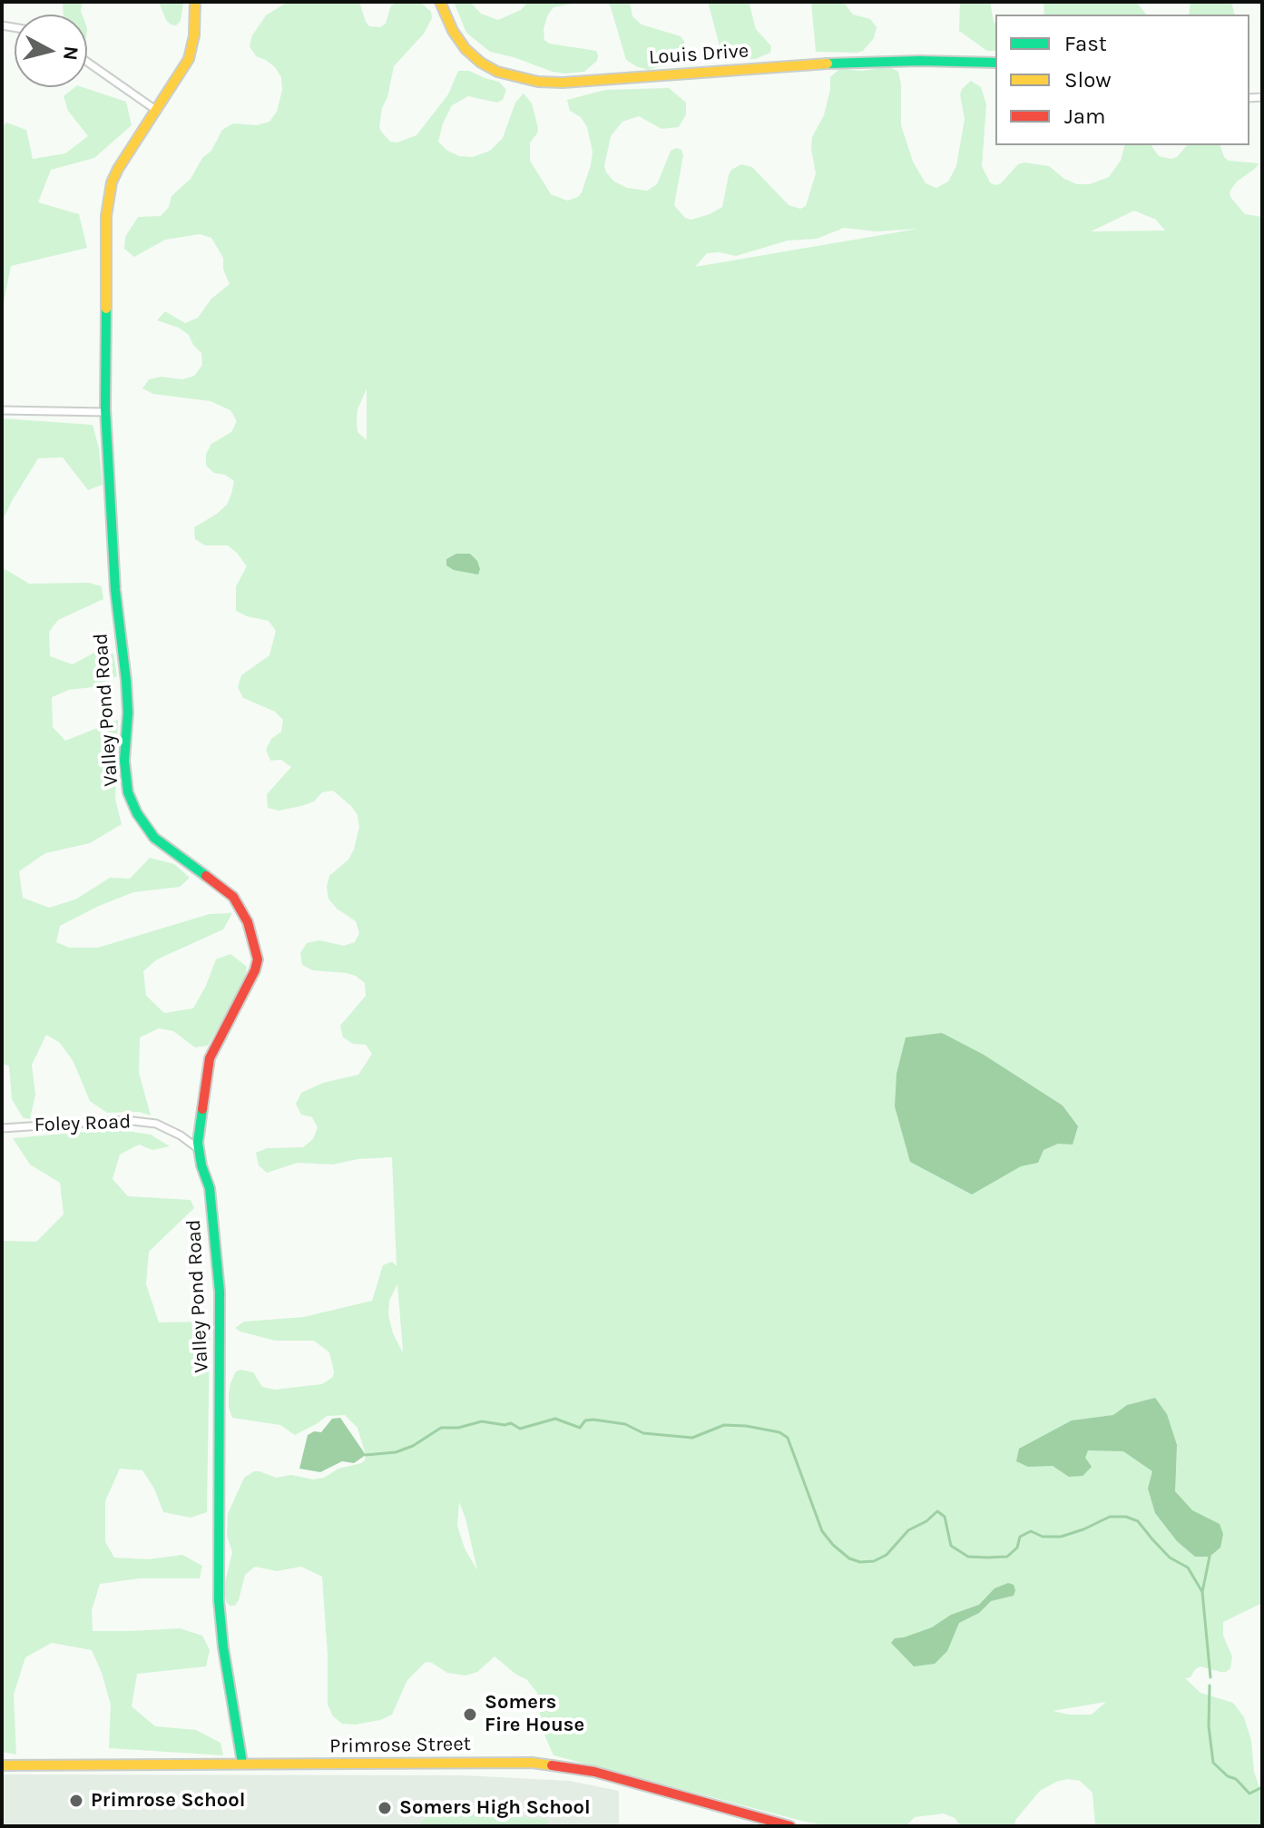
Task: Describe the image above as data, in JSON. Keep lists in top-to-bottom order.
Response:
{
  "streets": {
    "street": [
      "Louis Drive",
      "Valley Pond Road",
      "Foley Road",
      "Primrose Street"
    ]
  },
  "crossings": [
    ["Valley Pond Road", "Foley Road"],
    ["Valley Pond Road", "Primrose Street"]
  ],
  "places": ["Somers Fire House", "Primrose School", "Somers High School"],
  "legend": ["Fast", "Slow", "Jam"],
  "north": "right"
}
